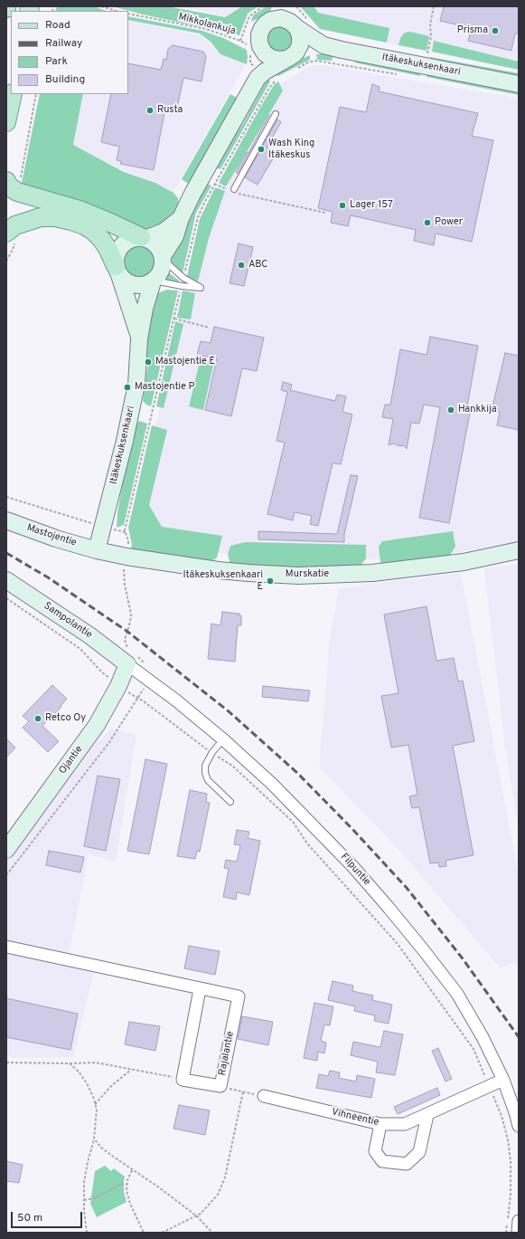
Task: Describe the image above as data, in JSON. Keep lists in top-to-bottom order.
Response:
{
  "streets": {
    "street": [
      "Itäkeskuksenkaari",
      "Mastojentie",
      "Murskatie",
      "Sampolantie",
      "Ojantie",
      "Filpuntie",
      "Rajalantie",
      "Vihneentie"
    ],
    "path": ["Mikkolankuja"]
  },
  "crossings": [
    ["Itäkeskuksenkaari", "Mastojentie"],
    ["Itäkeskuksenkaari", "Murskatie"],
    ["Mastojentie", "Murskatie"],
    ["Sampolantie", "Ojantie"],
    ["Sampolantie", "Filpuntie"],
    ["Ojantie", "Filpuntie"],
    ["Filpuntie", "Vihneentie"]
  ],
  "places": [
    "Prisma",
    "Rusta",
    "Wash King Itäkeskus",
    "Lager 157",
    "Power",
    "ABC",
    "Mastojentie E",
    "Mastojentie P",
    "Hankkija",
    "Itäkeskuksenkaari E",
    "Retco Oy"
  ],
  "legend": [
    "Road",
    "Railway",
    "Park",
    "Building"
  ],
  "scale_bar": "50 m"
}
